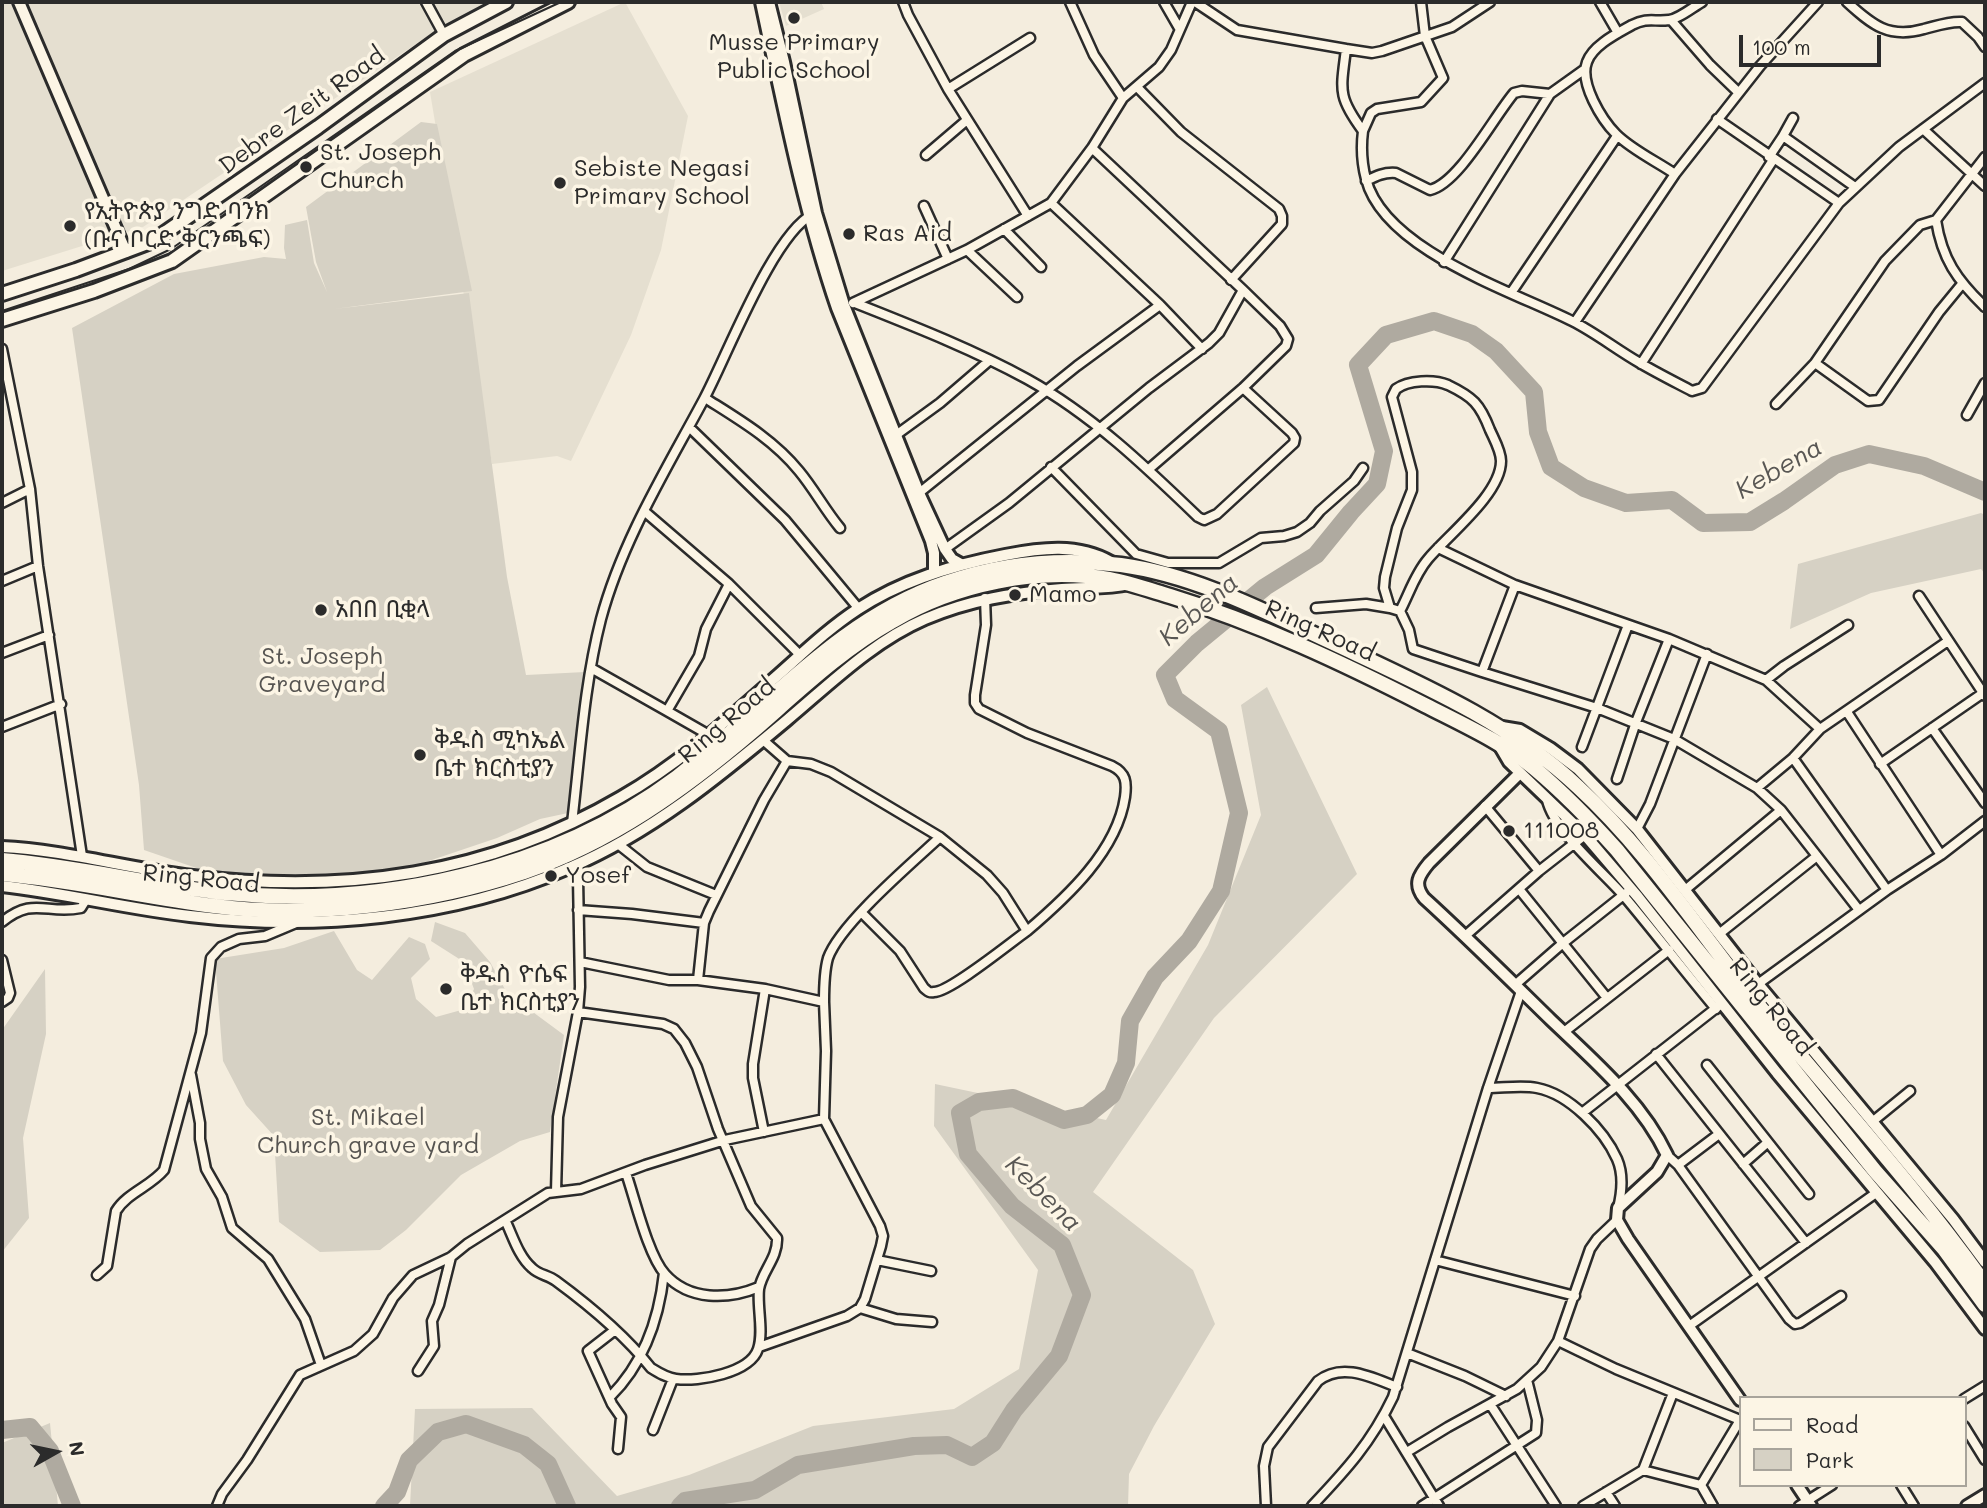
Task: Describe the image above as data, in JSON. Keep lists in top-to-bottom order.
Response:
{
  "streets": {
    "highway": ["Ring Road"],
    "main road": ["Debre Zeit Road"]
  },
  "water": ["Kebena"],
  "parks": ["St. Joseph Graveyard", "St. Mikael Church grave yard"],
  "places": [
    "Musse Primary Public School",
    "St. Joseph Church",
    "Sebiste Negasi Primary School",
    "የኢትዮጵያ ንግድ ባንክ (ቡና ቦርድ ቅርንጫፍ)",
    "Ras Aid",
    "Mamo",
    "አበበ ቢቂላ",
    "ቅዱስ ሚካኤል ቤተ ክርስቲያን",
    "111008",
    "Yosef",
    "ቅዱስ ዮሴፍ ቤተ ክርስቲያን"
  ],
  "legend": ["Road", "Park"],
  "scale_bar": "100 m",
  "north": "right"
}
